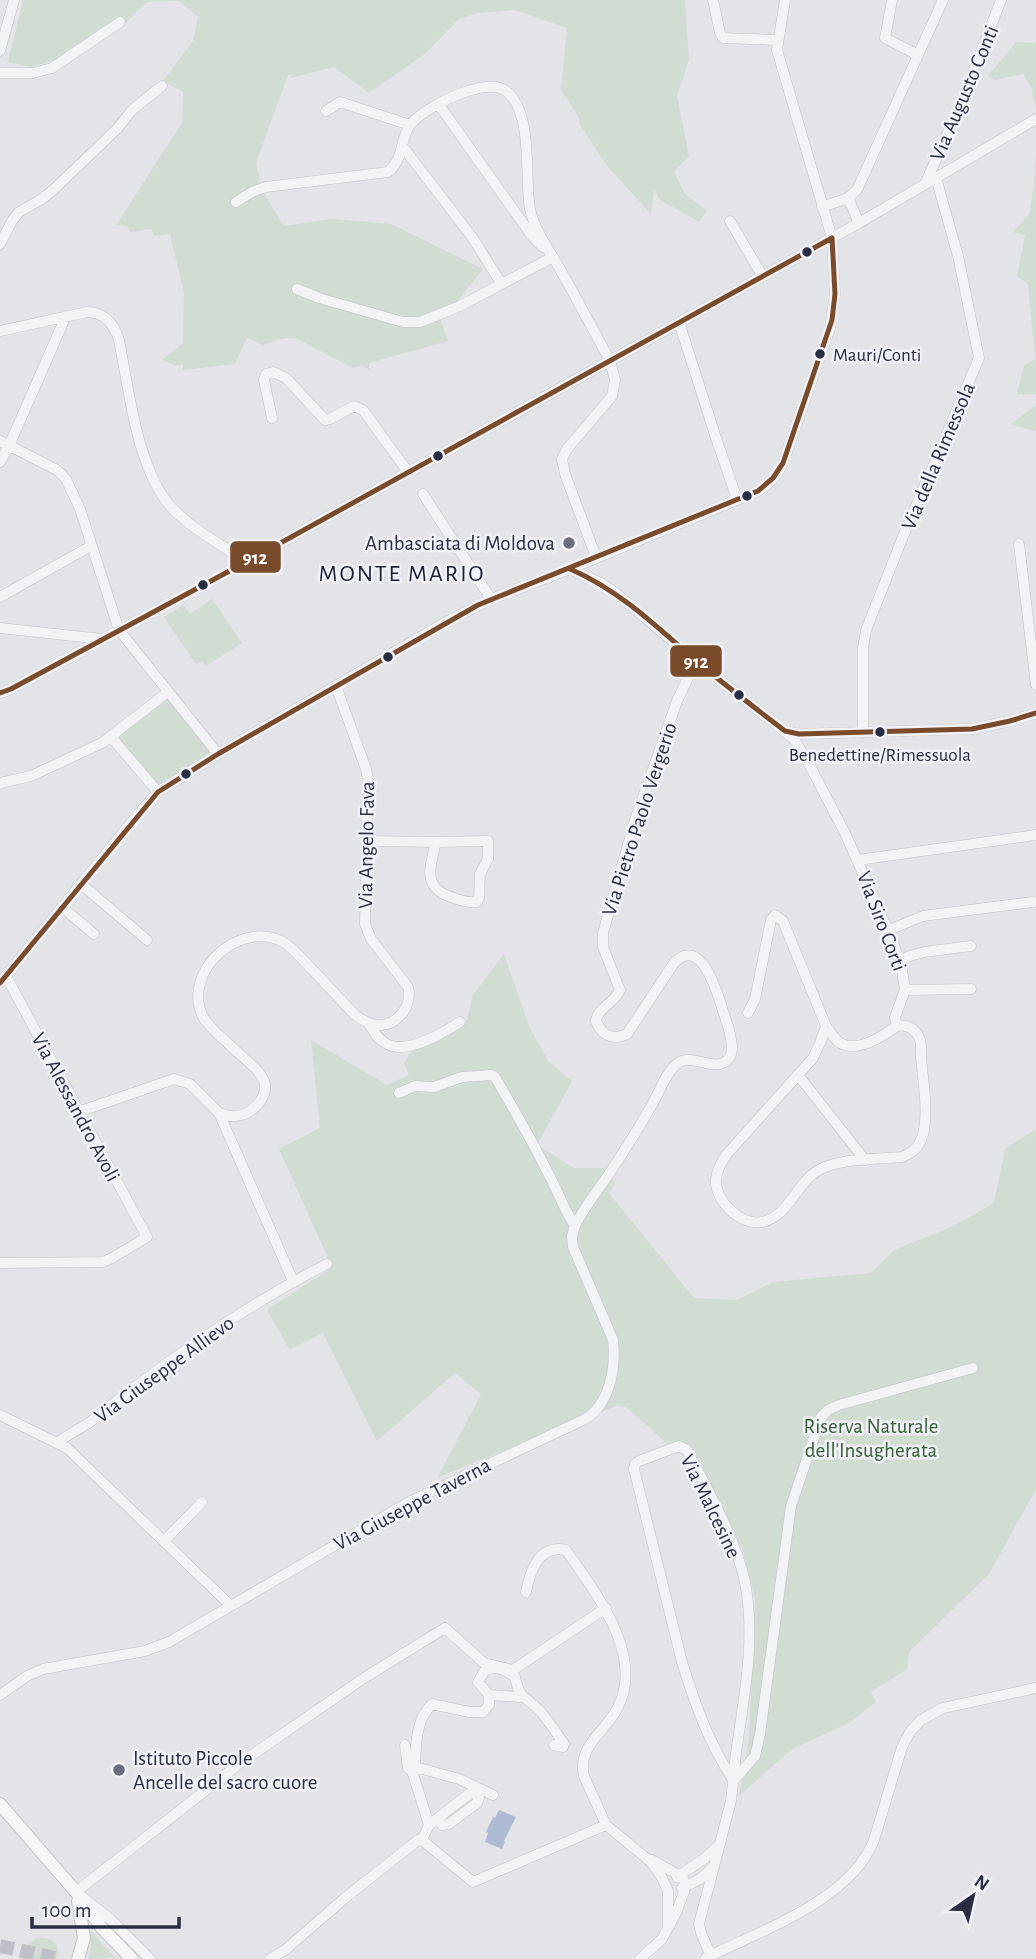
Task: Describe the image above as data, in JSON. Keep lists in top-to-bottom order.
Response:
{
  "streets": {
    "street": [
      "Via Augusto Conti",
      "Via della Rimessola",
      "Via Pietro Paolo Vergerio",
      "Via Angelo Fava",
      "Via Siro Corti",
      "Via Alessandro Avoli",
      "Via Giuseppe Allievo",
      "Via Giuseppe Taverna",
      "Via Malcesine"
    ]
  },
  "crossings": [
    ["Via Augusto Conti", "Via della Rimessola"],
    ["Via Pietro Paolo Vergerio", "Via Siro Corti"],
    ["Via Pietro Paolo Vergerio", "Via Giuseppe Taverna"]
  ],
  "districts": ["MONTE MARIO"],
  "parks": ["Riserva Naturale dell'Insugherata"],
  "places": [
    "Mauri/Conti",
    "Ambasciata di Moldova",
    "Benedettine/Rimessuola",
    "Istituto Piccole Ancelle del sacro cuore"
  ],
  "lines": ["transit line 912"],
  "scale_bar": "100 m",
  "north": "top right"
}
